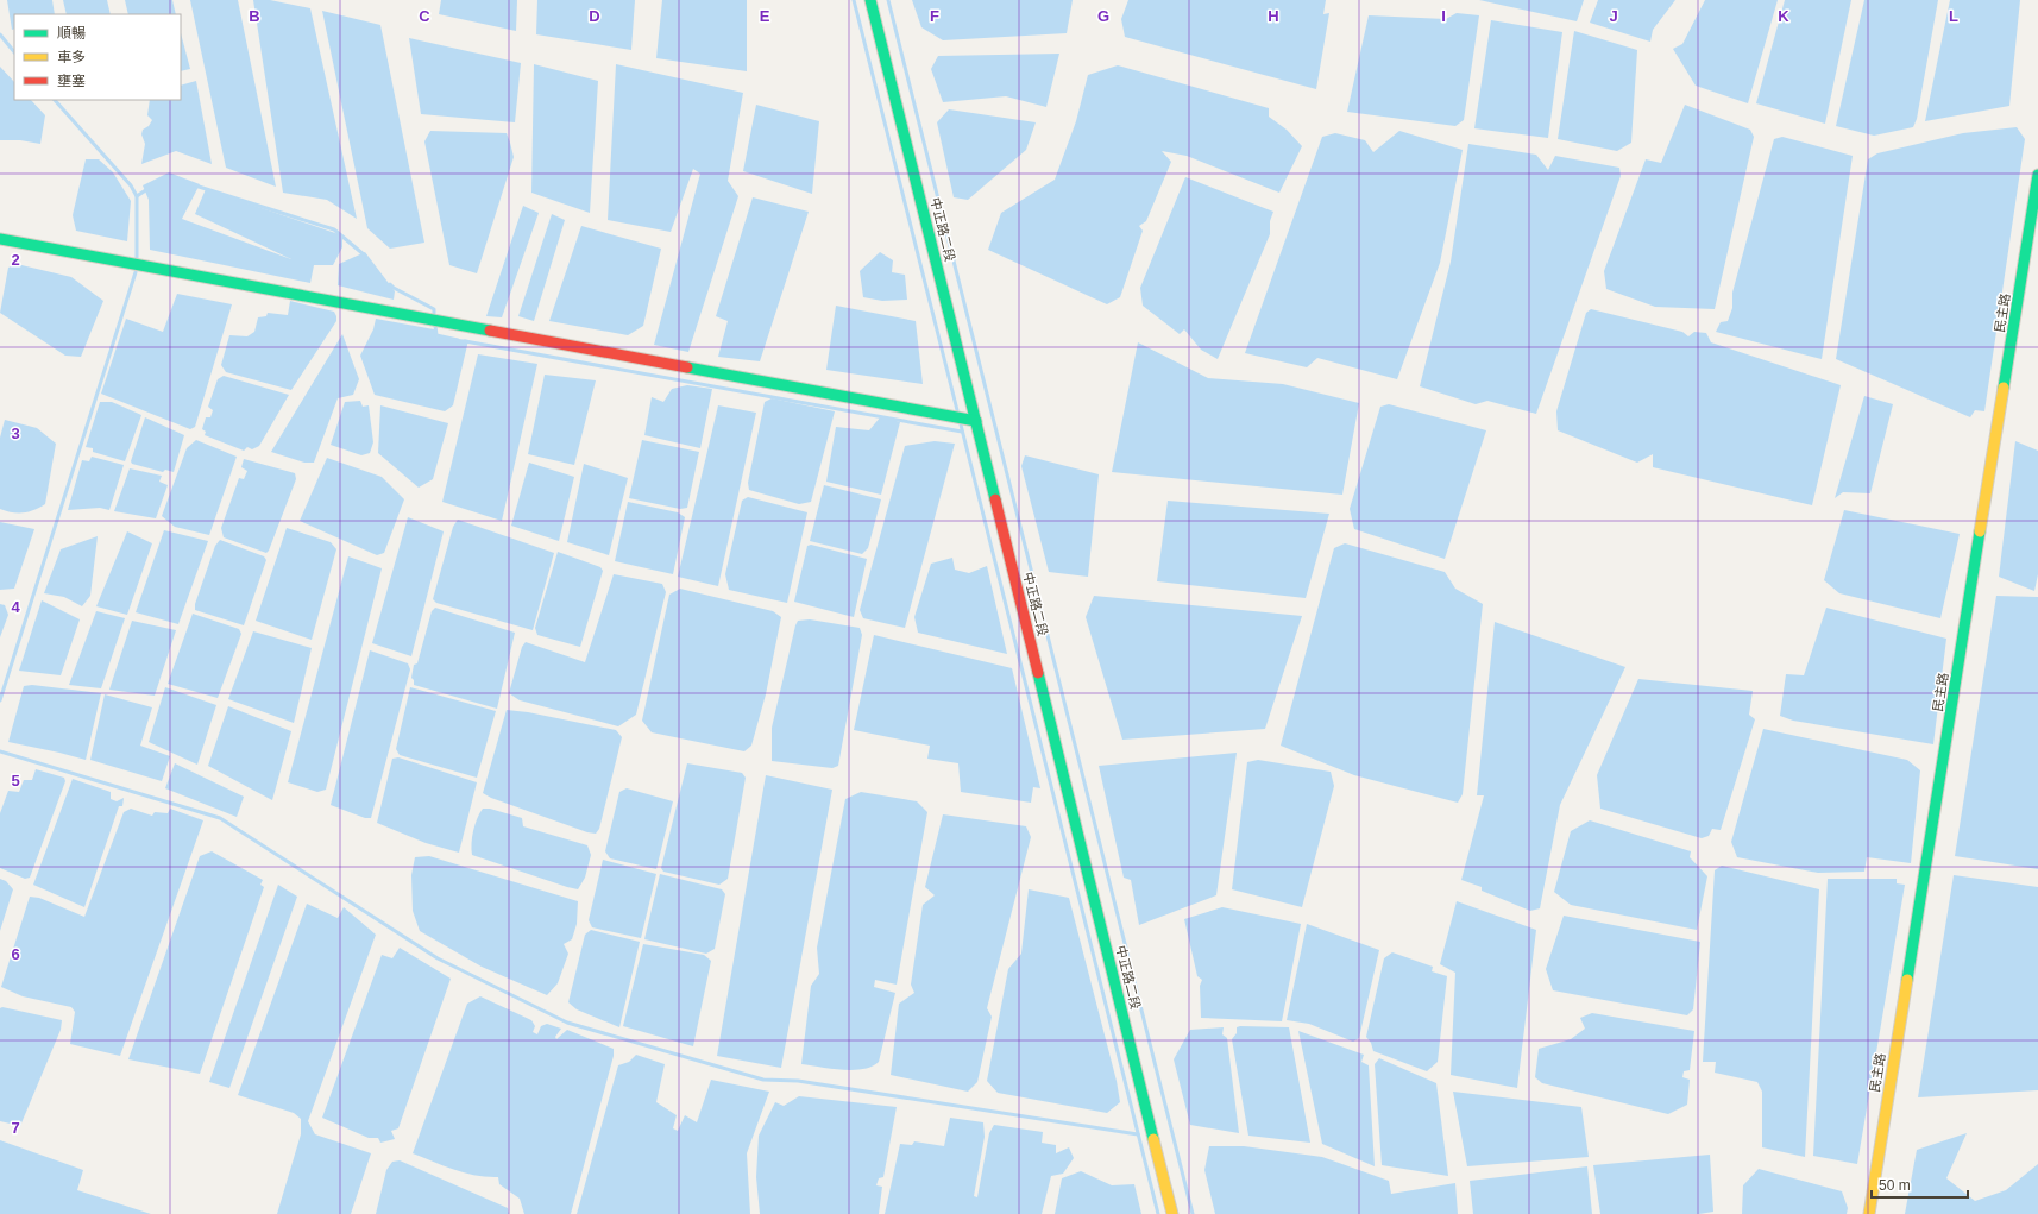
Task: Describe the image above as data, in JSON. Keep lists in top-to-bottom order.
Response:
{
  "streets": {
    "street": ["中正路二段", "民主路"]
  },
  "legend": ["順暢", "車多", "壅塞"],
  "scale_bar": "50 m",
  "grid": {
    "columns": [
      "B",
      "C",
      "D",
      "E",
      "F",
      "G",
      "H",
      "I",
      "J",
      "K",
      "L"
    ],
    "rows": [
      "2",
      "3",
      "4",
      "5",
      "6",
      "7"
    ]
  }
}
